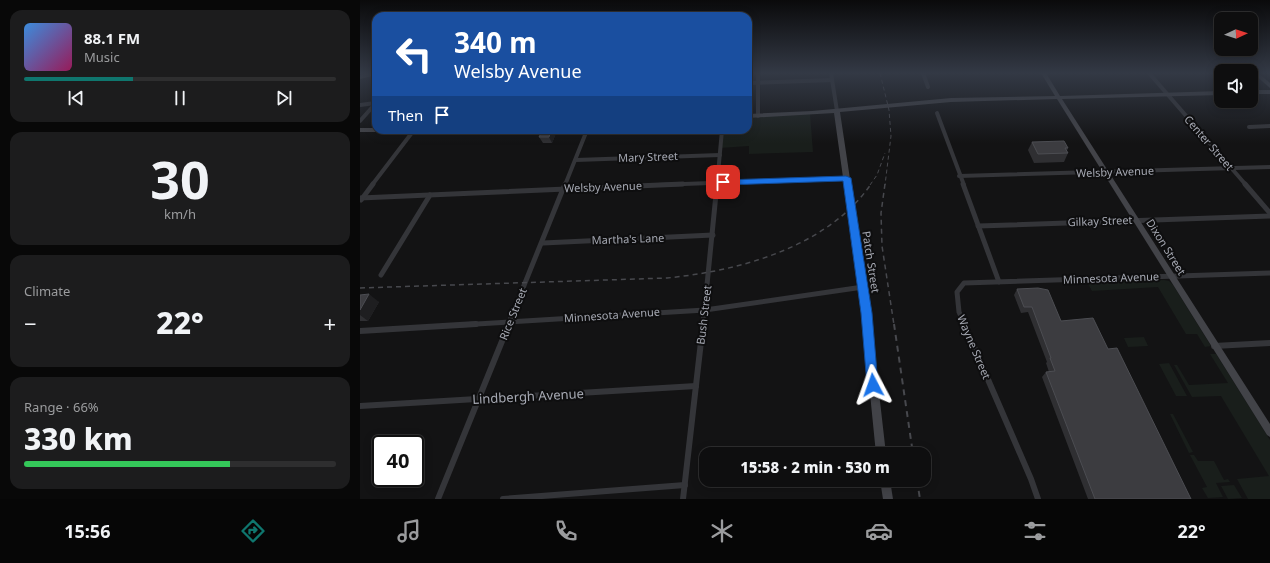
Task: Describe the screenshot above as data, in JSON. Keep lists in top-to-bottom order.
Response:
{
  "streets": {
    "street": [
      "Center Street",
      "Mary Street",
      "Welsby Avenue",
      "Gilkay Street",
      "Martha's Lane",
      "Dixon Street",
      "Patch Street",
      "Minnesota Avenue",
      "Rice Street",
      "Bush Street",
      "Wayne Street",
      "Lindbergh Avenue"
    ]
  },
  "crossings": [
    ["Center Street", "Welsby Avenue"],
    ["Mary Street", "Rice Street"],
    ["Mary Street", "Bush Street"],
    ["Welsby Avenue", "Dixon Street"],
    ["Welsby Avenue", "Patch Street"],
    ["Welsby Avenue", "Rice Street"],
    ["Welsby Avenue", "Bush Street"],
    ["Gilkay Street", "Dixon Street"],
    ["Martha's Lane", "Rice Street"],
    ["Martha's Lane", "Bush Street"],
    ["Dixon Street", "Minnesota Avenue"],
    ["Patch Street", "Minnesota Avenue"],
    ["Minnesota Avenue", "Rice Street"],
    ["Minnesota Avenue", "Bush Street"],
    ["Minnesota Avenue", "Wayne Street"],
    ["Rice Street", "Lindbergh Avenue"],
    ["Bush Street", "Lindbergh Avenue"]
  ],
  "north": "right",
  "page": {
    "turn": ["340 m", "Welsby Avenue"],
    "song": ["88.1 FM", "Music"],
    "then": "Then",
    "tile": [
      ["30", "km/h"],
      "Climate",
      ["Range · 66%", "330 km"]
    ],
    "heat": ["−", "22°", "+"],
    "limit": "40",
    "trip": "15:58 · 2 min · 530 m",
    "tabs": ["15:56", "22°"]
  }
}
